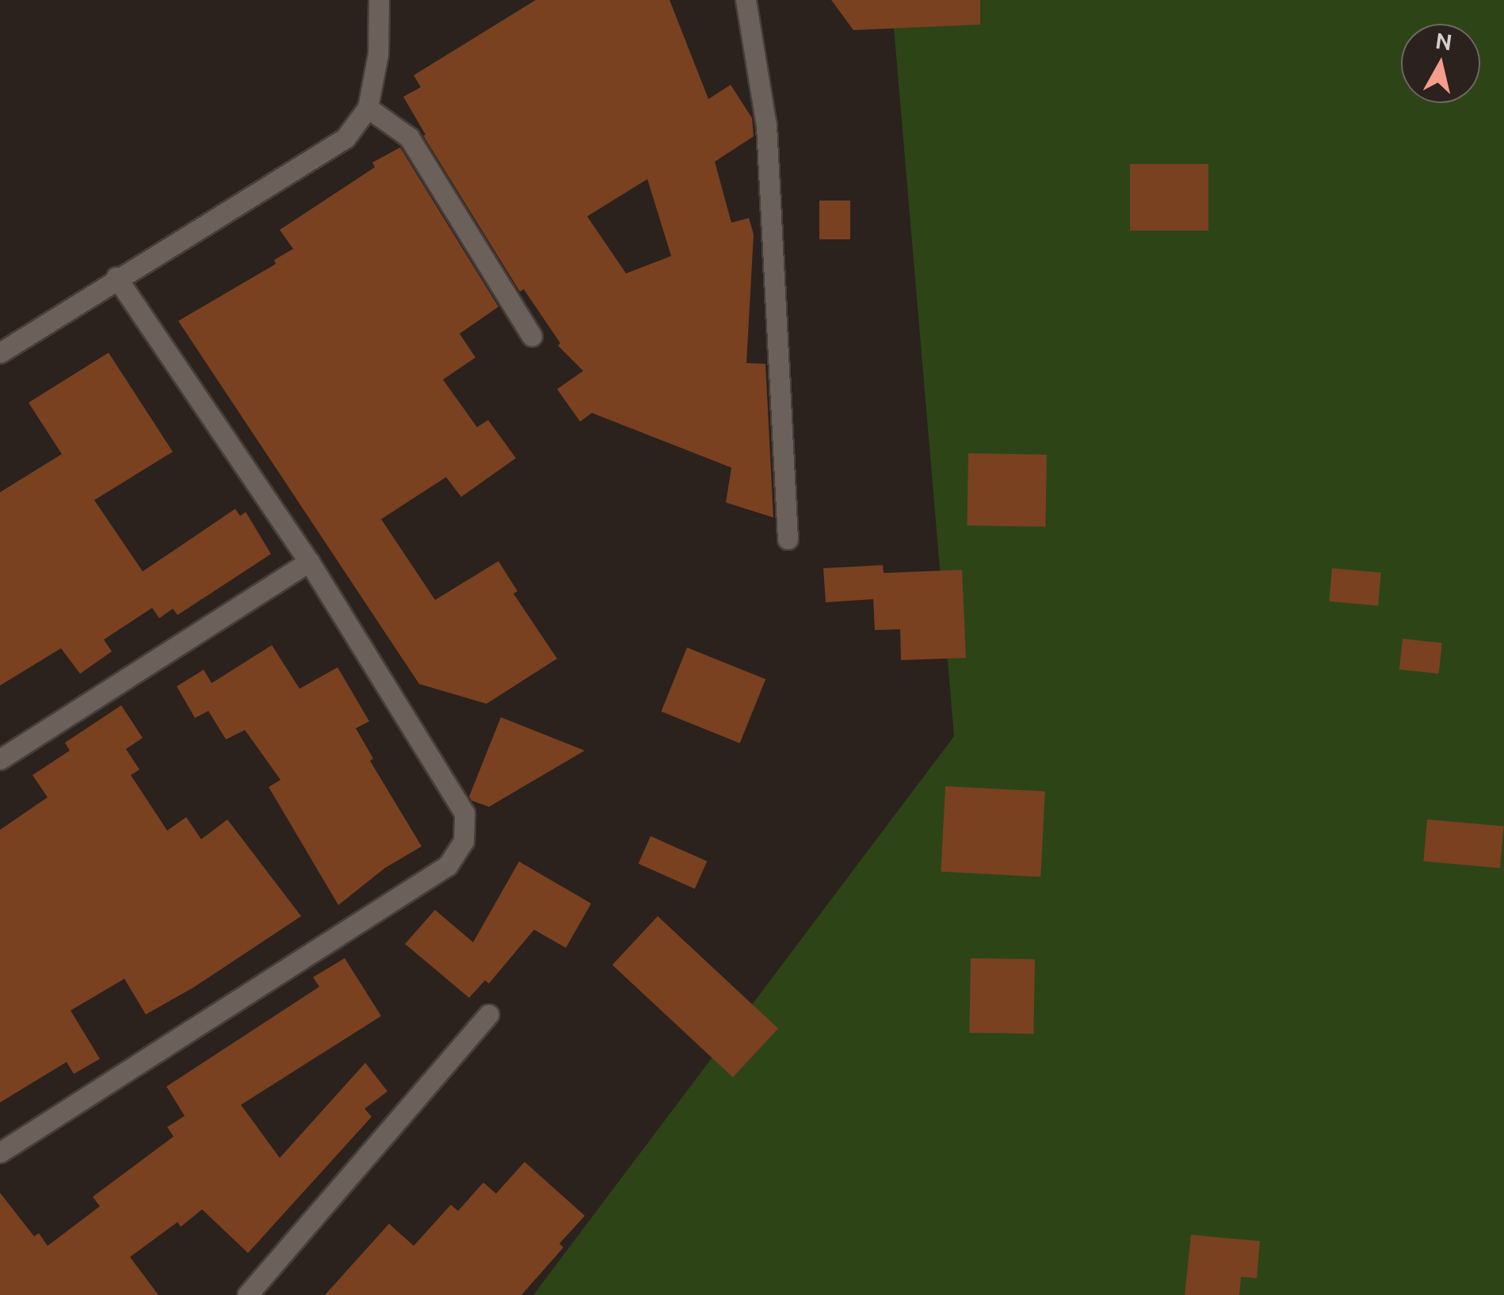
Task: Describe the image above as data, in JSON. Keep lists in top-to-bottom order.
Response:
{
  "north": "top"
}
